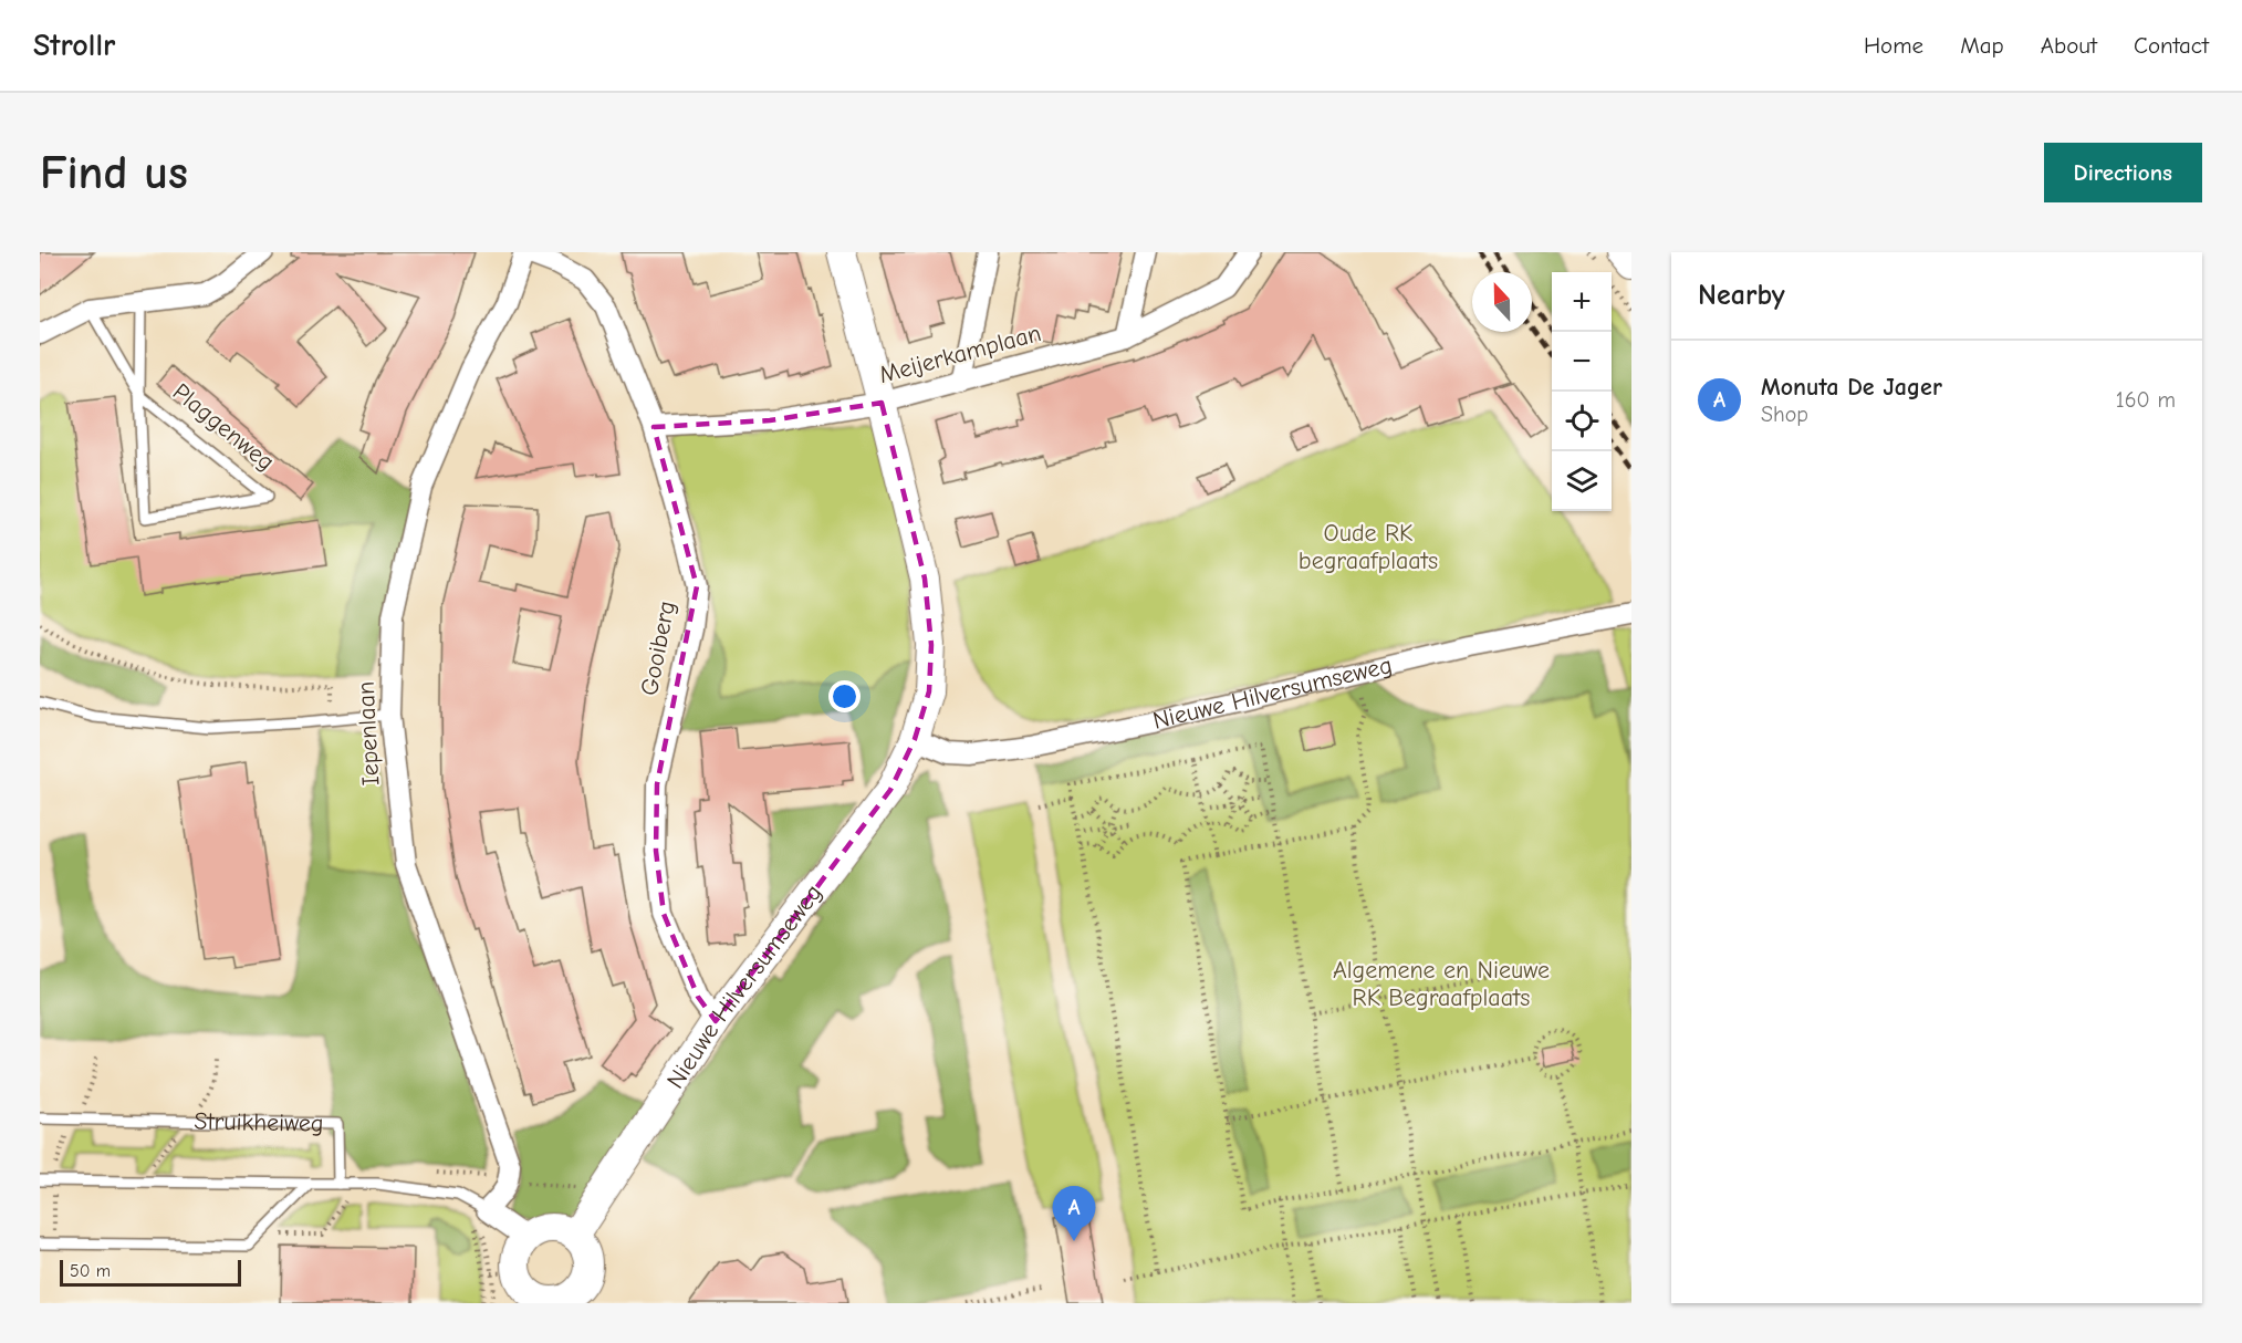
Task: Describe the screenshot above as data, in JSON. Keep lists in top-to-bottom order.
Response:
{
  "streets": {
    "street": [
      "Meijerkamplaan",
      "Gooiberg",
      "Nieuwe Hilversumseweg",
      "Iepenlaan"
    ],
    "lane": ["Plaggenweg", "Struikheiweg"]
  },
  "crossings": [
    ["Meijerkamplaan", "Gooiberg"],
    ["Meijerkamplaan", "Nieuwe Hilversumseweg"],
    ["Gooiberg", "Nieuwe Hilversumseweg"],
    ["Gooiberg", "Iepenlaan"]
  ],
  "parks": ["Oude RK begraafplaats", "Algemene en Nieuwe RK Begraafplaats"],
  "scale_bar": "50 m",
  "north": "top",
  "page": {
    "header": "Strollr",
    "nav": [
      "Home",
      "Map",
      "About",
      "Contact"
    ],
    "buttons": "Directions",
    "title": "Find us",
    "heading": "Nearby",
    "map_buttons": ["+", "−"],
    "list": [
      {
        "mark": "A",
        "name": "Monuta De Jager",
        "note": "Shop",
        "value": "160 m"
      }
    ],
    "pins": "A",
    "scale": "50 m"
  }
}
